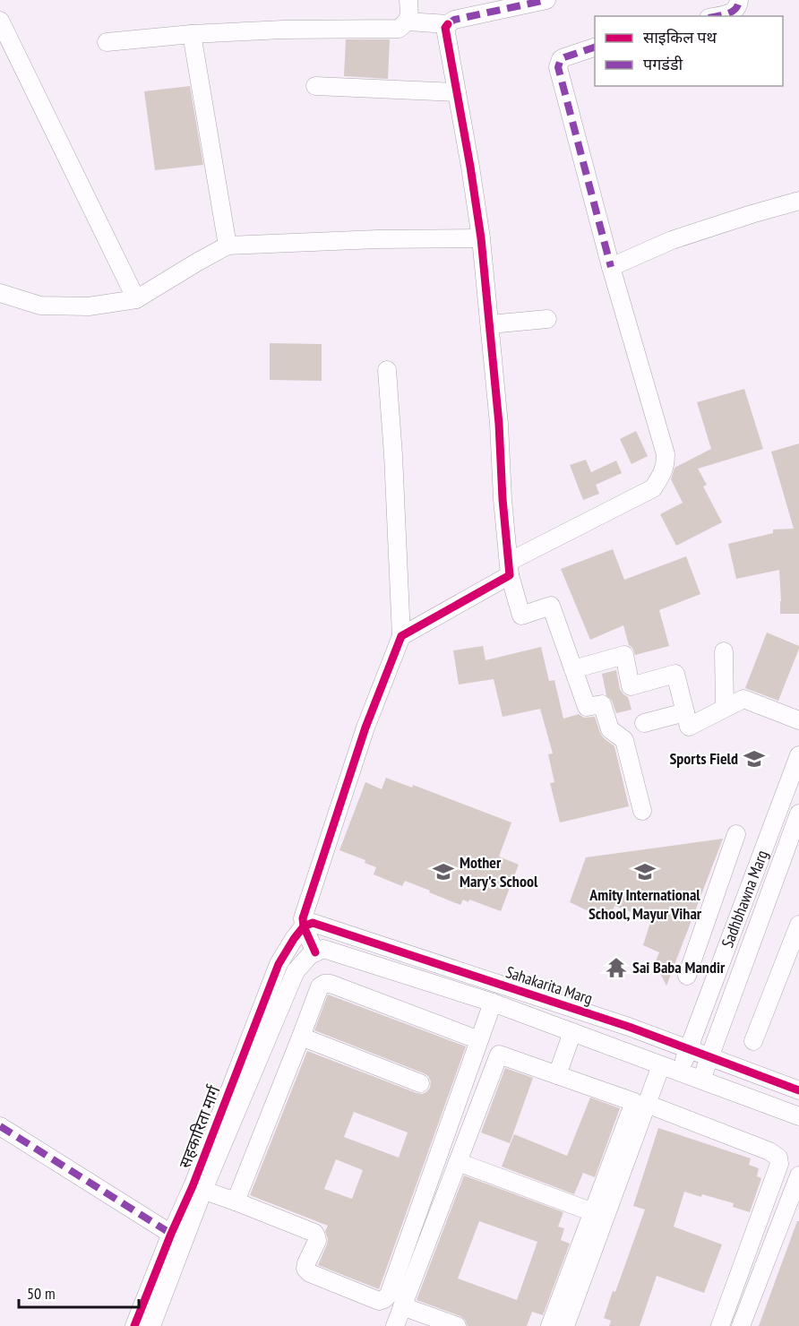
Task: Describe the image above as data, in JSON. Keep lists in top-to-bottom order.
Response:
{
  "streets": {
    "street": ["Sadhbhawna Marg", "Sahakarita Marg", "सहकारिता मार्ग"]
  },
  "crossings": [
    ["Sadhbhawna Marg", "Sahakarita Marg"],
    ["Sahakarita Marg", "सहकारिता मार्ग"]
  ],
  "places": {
    "school or university": ["Sports Field", "Mother Mary's School", "Amity International School, Mayur Vihar"],
    "temple": ["Sai Baba Mandir"]
  },
  "legend": ["साइकिल पथ", "पगडंडी"],
  "scale_bar": "50 m"
}
